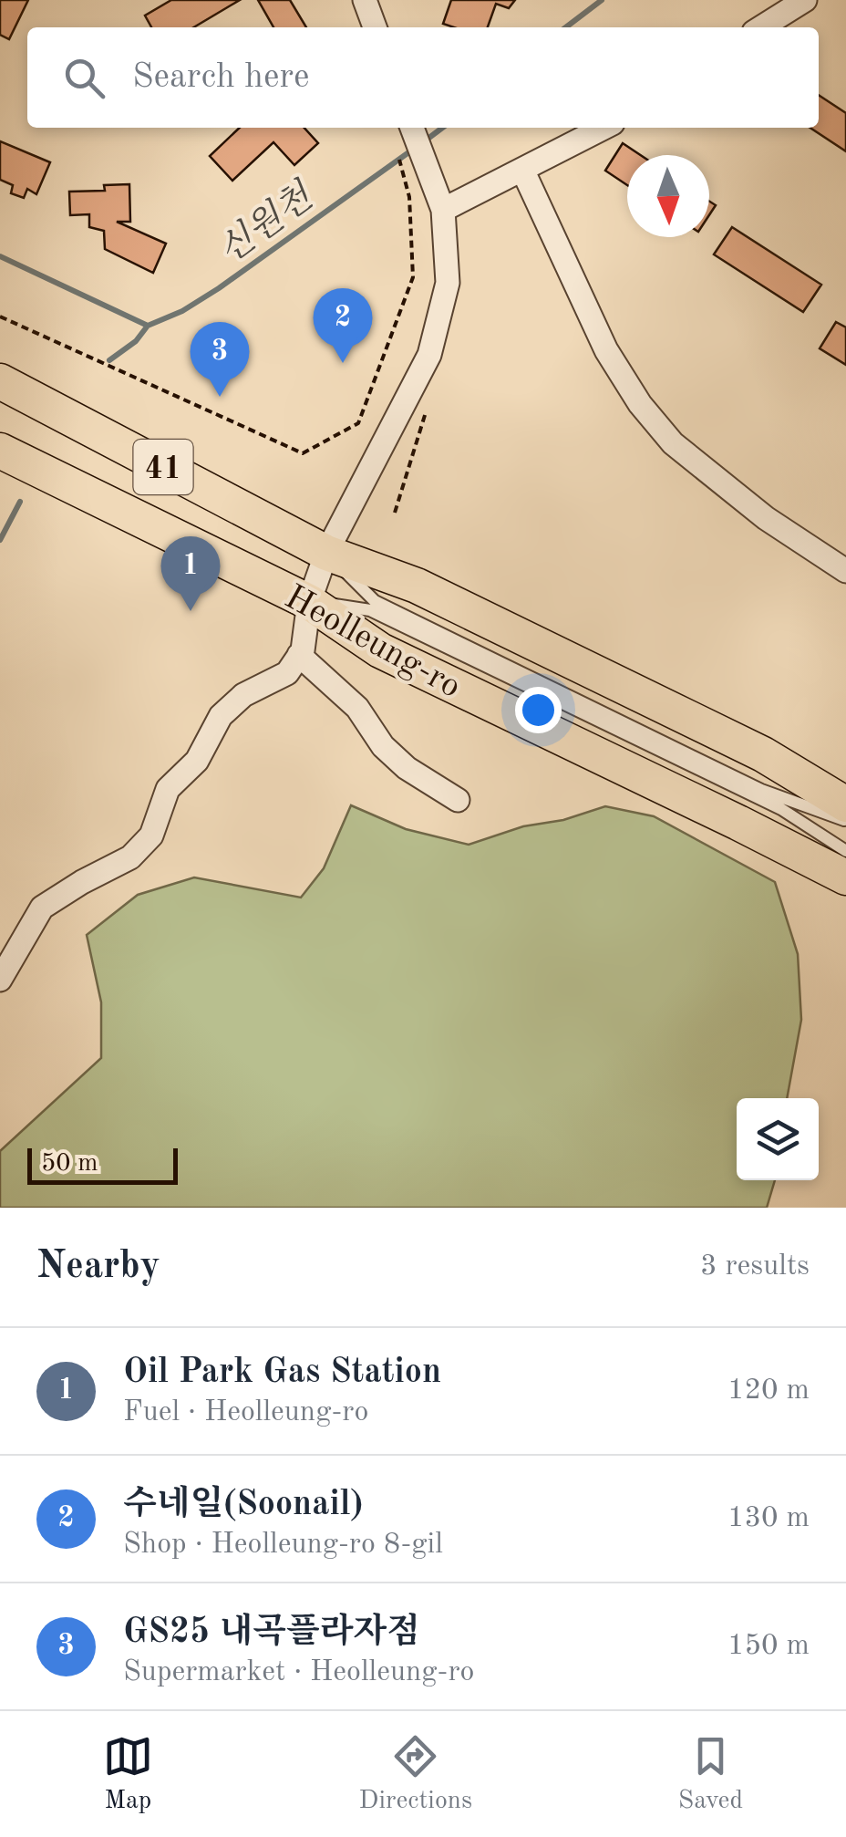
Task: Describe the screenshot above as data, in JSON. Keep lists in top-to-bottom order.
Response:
{
  "streets": {
    "main road": ["41", "Heolleung-ro"]
  },
  "water": ["신원천"],
  "scale_bar": "50 m",
  "north": "bottom",
  "page": {
    "search": "Search here",
    "pins": ["2", "3", "1"],
    "scale": "50 m",
    "heading": ["Nearby", "3 results"],
    "list": [
      {
        "mark": "1",
        "name": "Oil Park Gas Station",
        "note": "Fuel · Heolleung-ro",
        "value": "120 m"
      },
      {
        "mark": "2",
        "name": "수네일(Soonail)",
        "note": "Shop · Heolleung-ro 8-gil",
        "value": "130 m"
      },
      {
        "mark": "3",
        "name": "GS25 내곡플라자점",
        "note": "Supermarket · Heolleung-ro",
        "value": "150 m"
      }
    ],
    "nav": ["Map", "Directions", "Saved"]
  }
}
